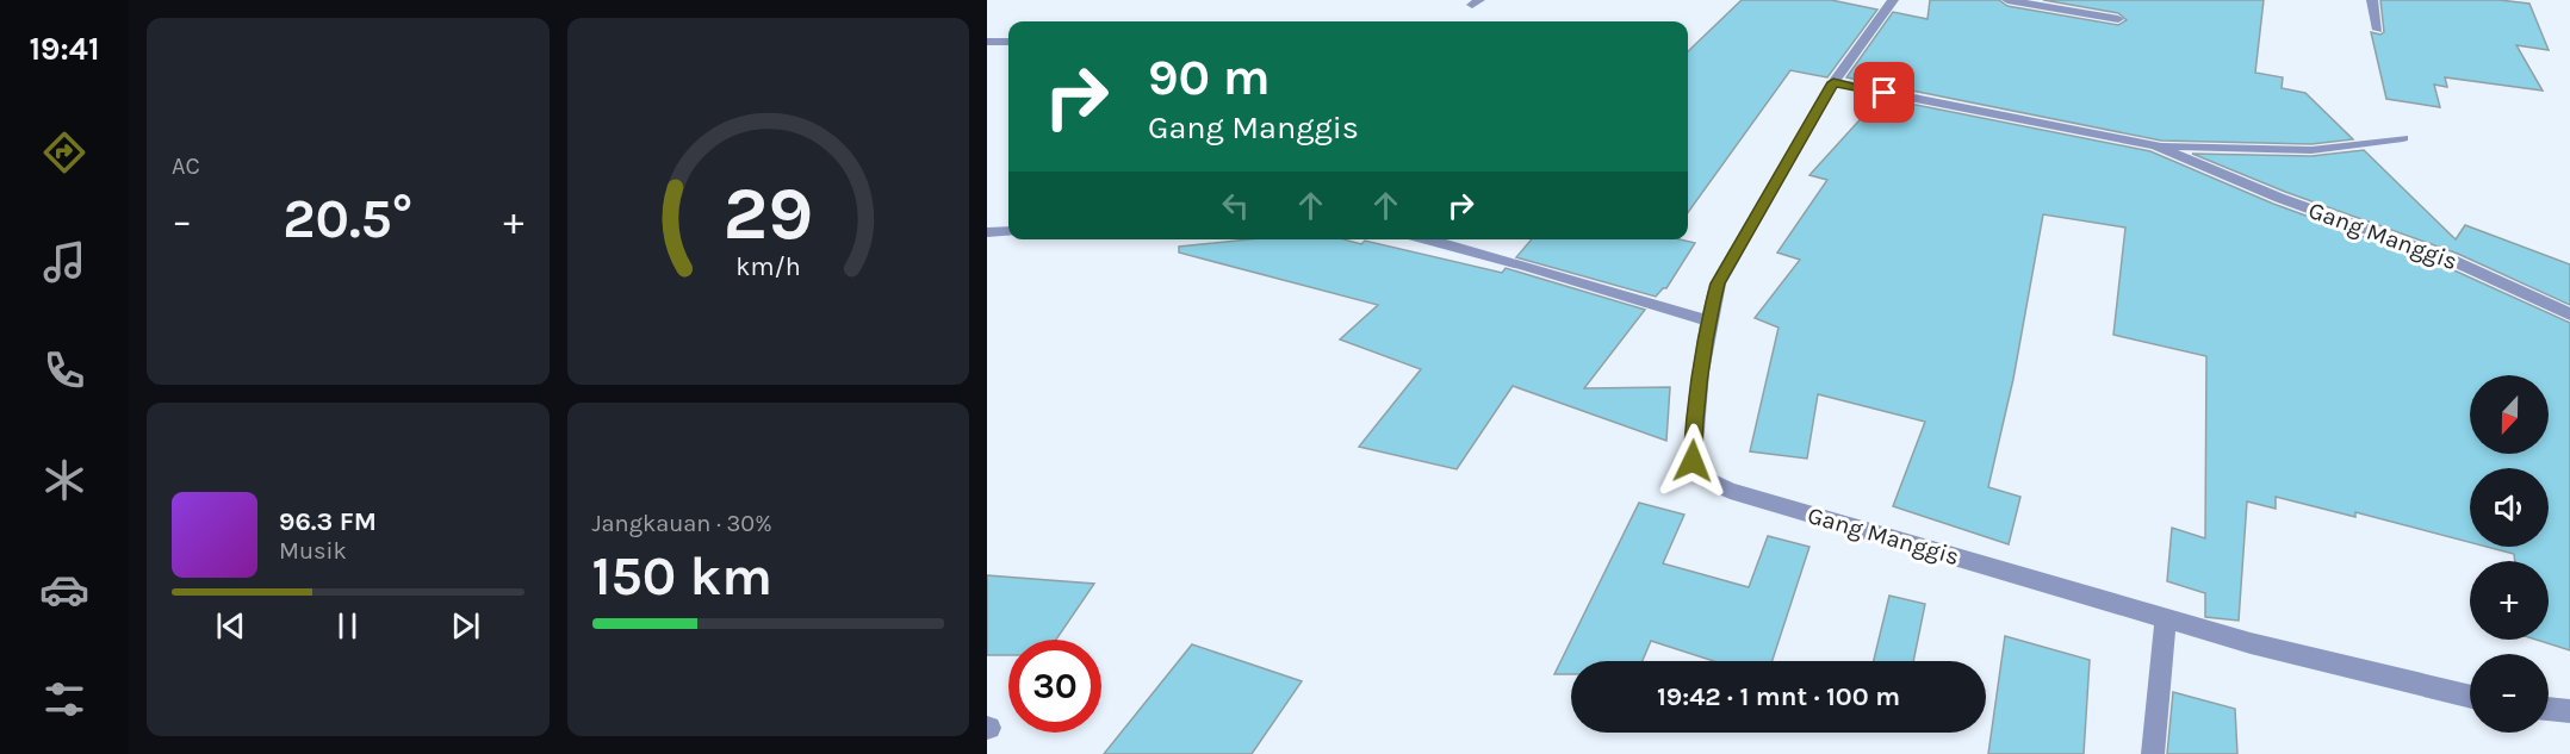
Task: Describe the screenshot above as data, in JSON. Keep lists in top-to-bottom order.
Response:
{
  "streets": {
    "street": ["Gang Manggis"]
  },
  "north": "bottom",
  "page": {
    "tabs": "19:41",
    "tile": [
      "AC",
      ["Jangkauan · 30%", "150 km"]
    ],
    "turn": ["90 m", "Gang Manggis"],
    "heat": ["−", "20.5°", "+"],
    "map_buttons": ["+", "−"],
    "song": ["96.3 FM", "Musik"],
    "limit": "30",
    "trip": "19:42 · 1 mnt · 100 m",
    "gauge": ["29", "km/h"]
  }
}
